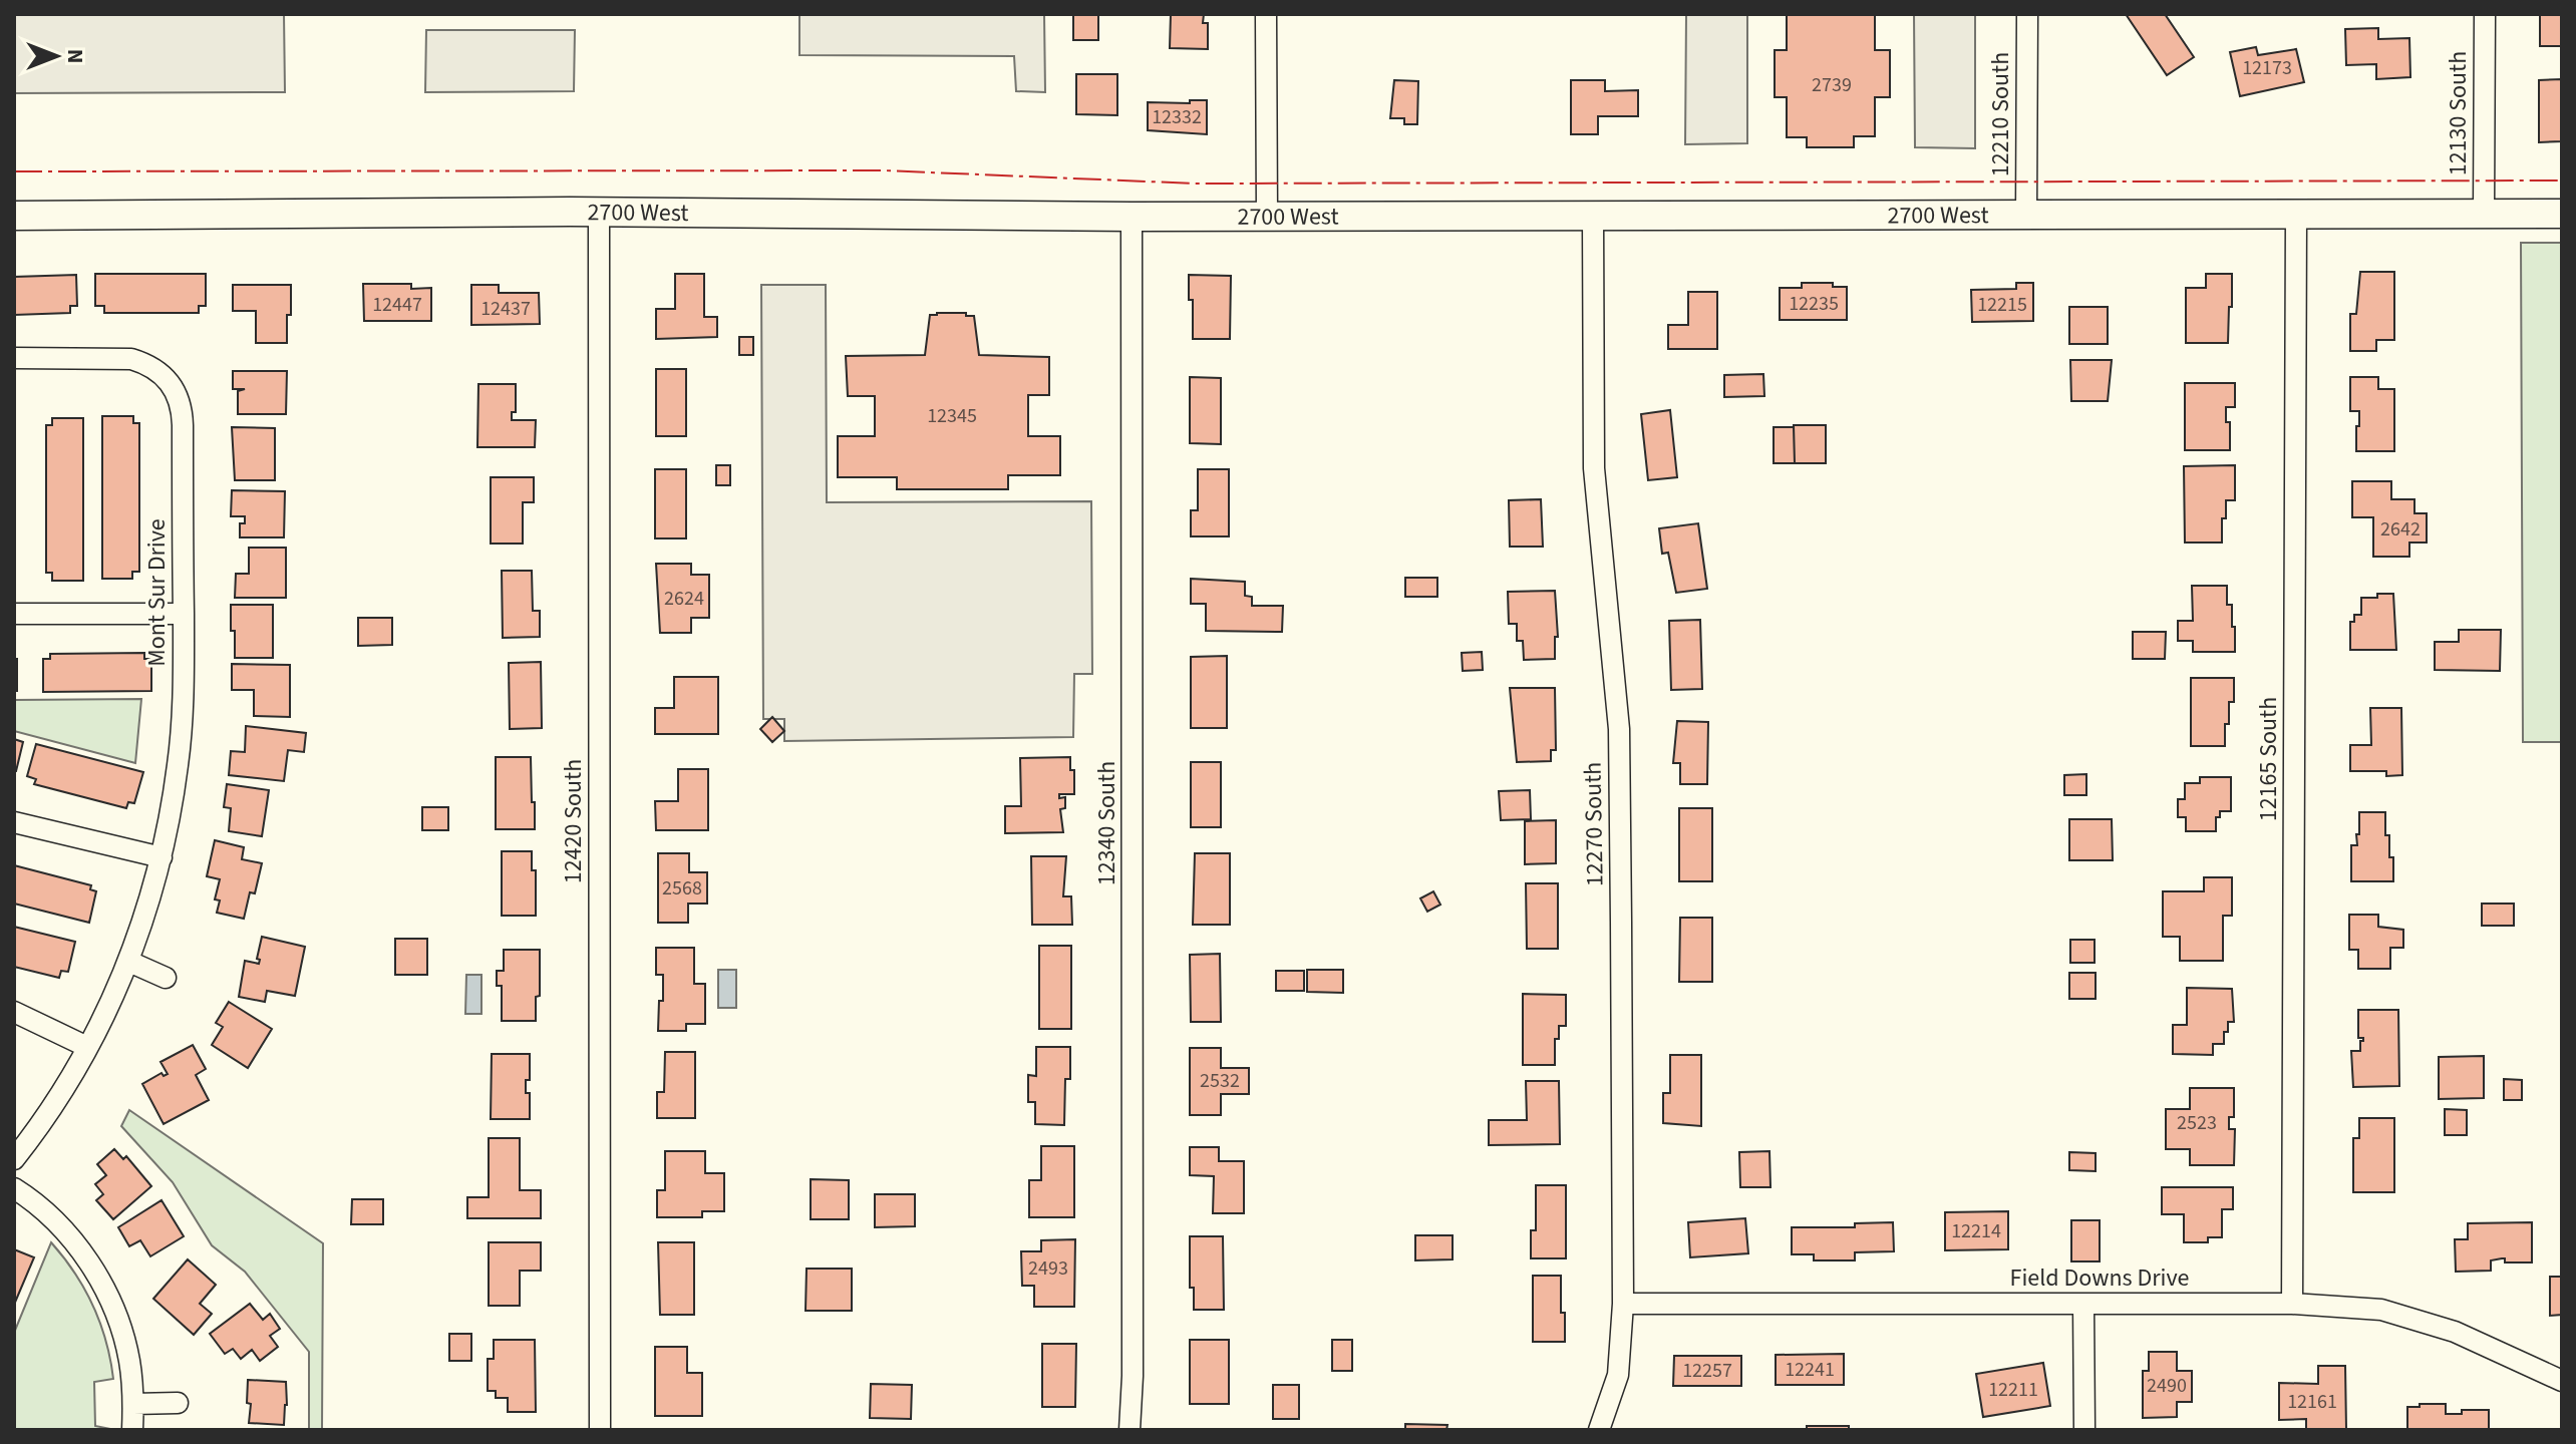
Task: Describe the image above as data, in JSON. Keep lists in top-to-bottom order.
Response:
{
  "streets": {
    "main road": ["2700 West"],
    "street": [
      "12130 South",
      "12210 South",
      "Mont Sur Drive",
      "12165 South",
      "12420 South",
      "12340 South",
      "12270 South",
      "Field Downs Drive"
    ]
  },
  "crossings": [
    ["12130 South", "2700 West"],
    ["12210 South", "2700 West"],
    ["2700 West", "12165 South"],
    ["2700 West", "12420 South"],
    ["2700 West", "12340 South"],
    ["2700 West", "12270 South"],
    ["12165 South", "Field Downs Drive"],
    ["12270 South", "Field Downs Drive"]
  ],
  "house_numbers": [
    "12173",
    "2739",
    "12332",
    "12235",
    "12447",
    "12215",
    "12437",
    "12345",
    "2642",
    "2624",
    "2568",
    "2532",
    "2523",
    "12214",
    "2493",
    "12241",
    "12257",
    "2490",
    "12211",
    "12161"
  ],
  "north": "right"
}
